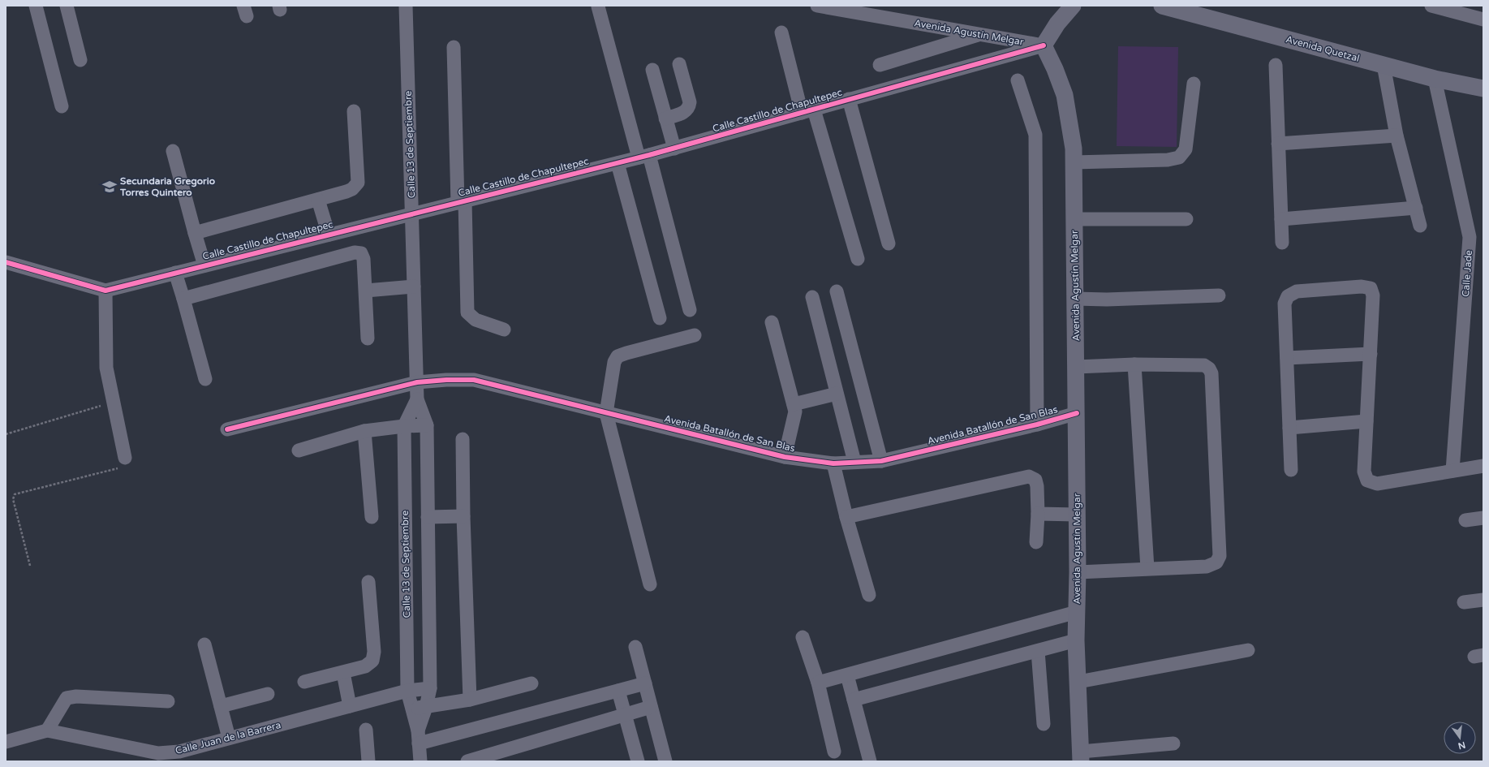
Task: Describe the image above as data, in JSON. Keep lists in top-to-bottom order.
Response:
{
  "streets": {
    "main road": ["Avenida Agustín Melgar", "Avenida Quetzal"],
    "street": [
      "Calle Castillo de Chapultepec",
      "Calle 13 de Septiembre",
      "Calle Jade",
      "Avenida Batallón de San Blas",
      "Calle Juan de la Barrera"
    ]
  },
  "crossings": [
    ["Avenida Agustín Melgar", "Calle Castillo de Chapultepec"],
    ["Avenida Agustín Melgar", "Avenida Batallón de San Blas"],
    ["Avenida Quetzal", "Calle Jade"],
    ["Calle Castillo de Chapultepec", "Calle 13 de Septiembre"],
    ["Calle 13 de Septiembre", "Avenida Batallón de San Blas"],
    ["Calle 13 de Septiembre", "Calle Juan de la Barrera"]
  ],
  "places": {
    "school or university": ["Secundaria Gregorio Torres Quintero"]
  },
  "north": "bottom"
}
